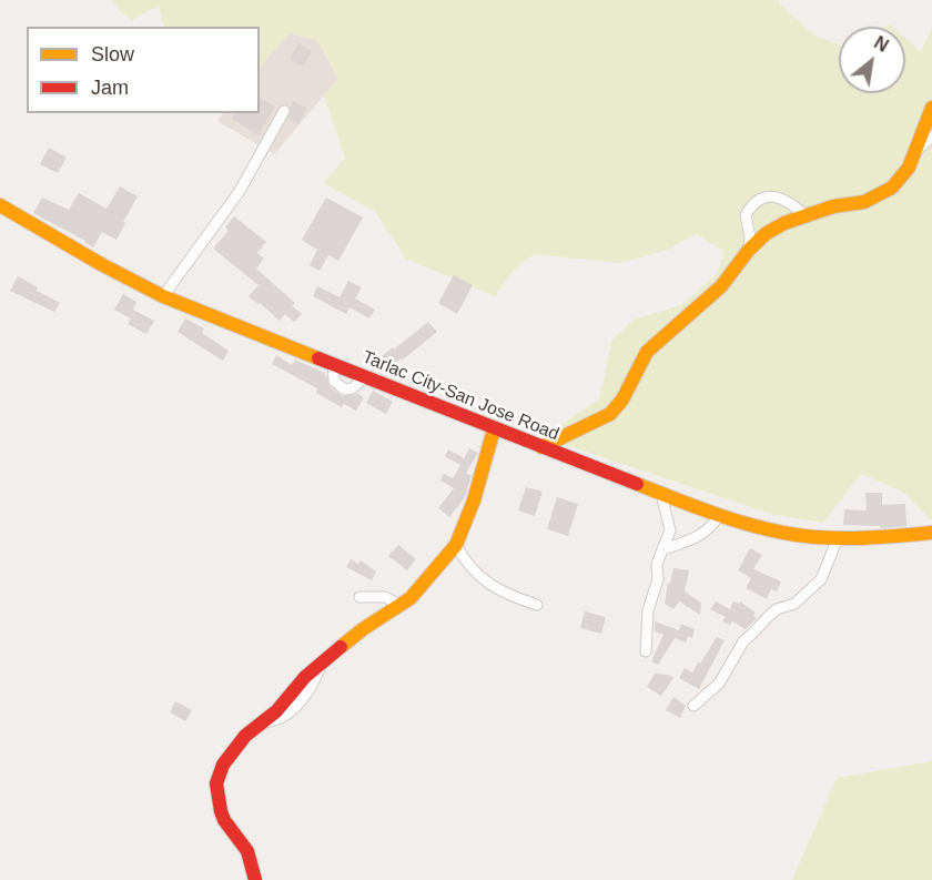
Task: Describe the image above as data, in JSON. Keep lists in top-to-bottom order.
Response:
{
  "streets": {
    "street": ["Tarlac City-San Jose Road"]
  },
  "legend": ["Slow", "Jam"],
  "north": "top right"
}
